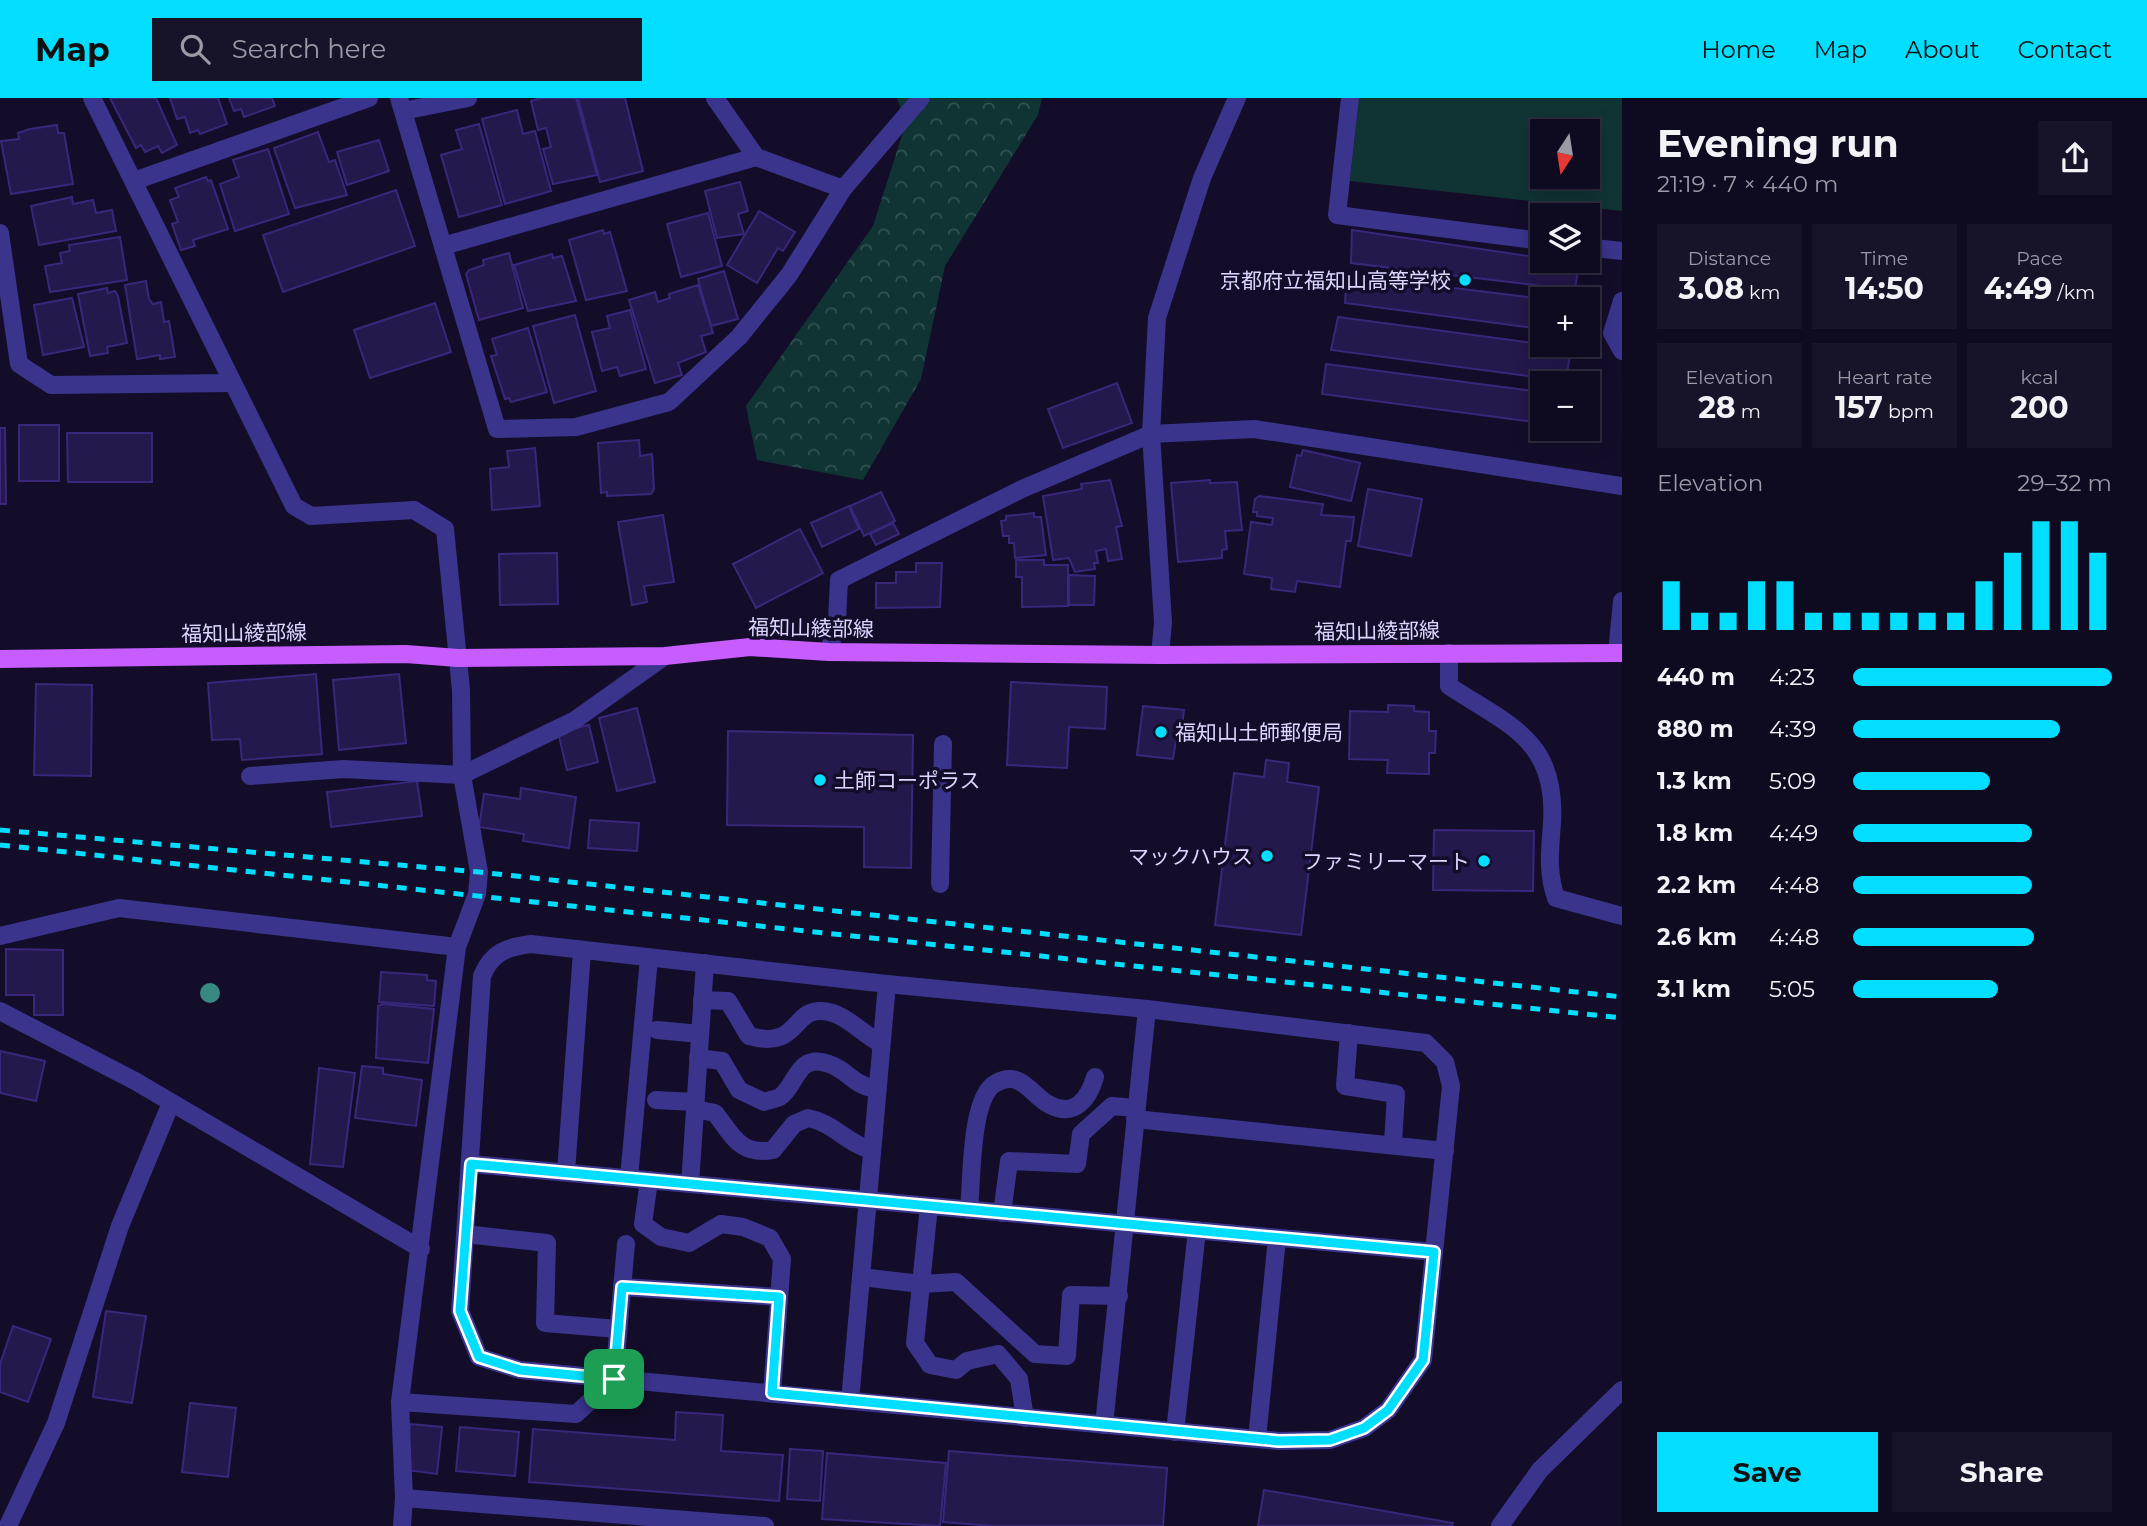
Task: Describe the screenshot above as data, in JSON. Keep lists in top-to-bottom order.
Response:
{
  "streets": {
    "main road": ["福知山綾部線"]
  },
  "places": [
    "京都府立福知山高等学校",
    "福知山土師郵便局",
    "土師コーポラス",
    "マックハウス",
    "ファミリーマート"
  ],
  "north": "bottom",
  "page": {
    "header": "Map",
    "search": "Search here",
    "nav": [
      "Home",
      "Map",
      "About",
      "Contact"
    ],
    "heading": ["Evening run", "21:19 · 7 × 440 m"],
    "map_buttons": ["+", "−"],
    "stats": [
      ["Distance", "3.08 km"],
      ["Time", "14:50"],
      ["Pace", "4:49 /km"],
      ["Elevation", "28 m"],
      ["Heart rate", "157 bpm"],
      ["kcal", "200"]
    ],
    "chart": ["Elevation", "29–32 m"],
    "list": [
      {
        "name": "440 m",
        "note": "4:23"
      },
      {
        "name": "880 m",
        "note": "4:39"
      },
      {
        "name": "1.3 km",
        "note": "5:09"
      },
      {
        "name": "1.8 km",
        "note": "4:49"
      },
      {
        "name": "2.2 km",
        "note": "4:48"
      },
      {
        "name": "2.6 km",
        "note": "4:48"
      },
      {
        "name": "3.1 km",
        "note": "5:05"
      }
    ],
    "buttons": ["Save", "Share"]
  }
}
